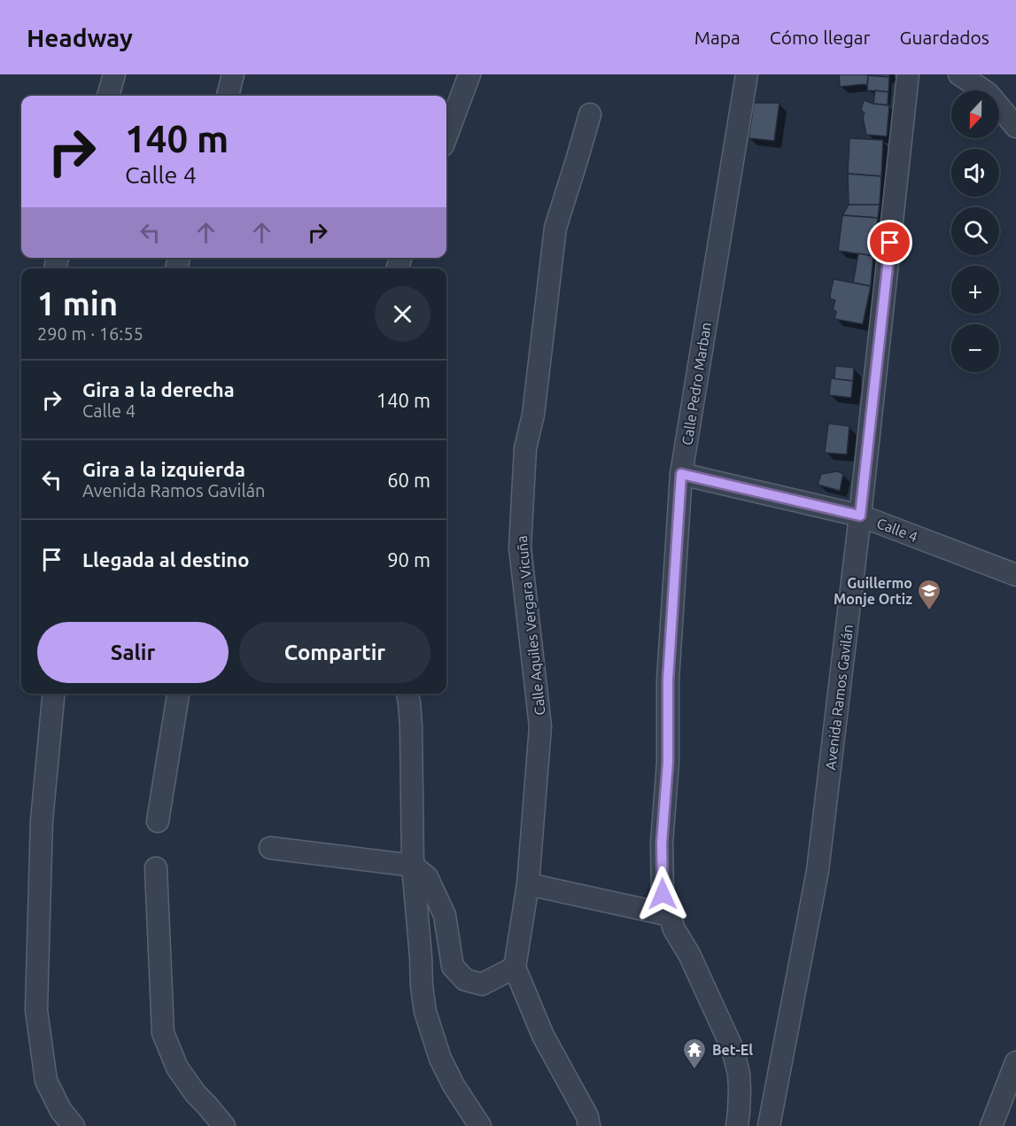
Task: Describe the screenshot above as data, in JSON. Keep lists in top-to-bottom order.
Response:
{
  "streets": {
    "street": [
      "Calle Pedro Marban",
      "Calle 4",
      "Calle Aquiles Vergara Vicuña",
      "Avenida Ramos Gavilán"
    ]
  },
  "crossings": [
    ["Calle Pedro Marban", "Calle 4"],
    ["Calle 4", "Avenida Ramos Gavilán"]
  ],
  "places": {
    "school or university": ["Guillermo Monje Ortiz"],
    "temple": ["Bet-El"]
  },
  "north": "bottom",
  "page": {
    "header": "Headway",
    "nav": ["Mapa", "Cómo llegar", "Guardados"],
    "map_buttons": ["+", "−"],
    "turn": ["140 m", "Calle 4"],
    "heading": ["1 min", "290 m · 16:55"],
    "list": [
      {
        "name": "Gira a la derecha",
        "note": "Calle 4",
        "value": "140 m"
      },
      {
        "name": "Gira a la izquierda",
        "note": "Avenida Ramos Gavilán",
        "value": "60 m"
      },
      {
        "name": "Llegada al destino",
        "value": "90 m"
      }
    ],
    "buttons": ["Salir", "Compartir"]
  }
}
